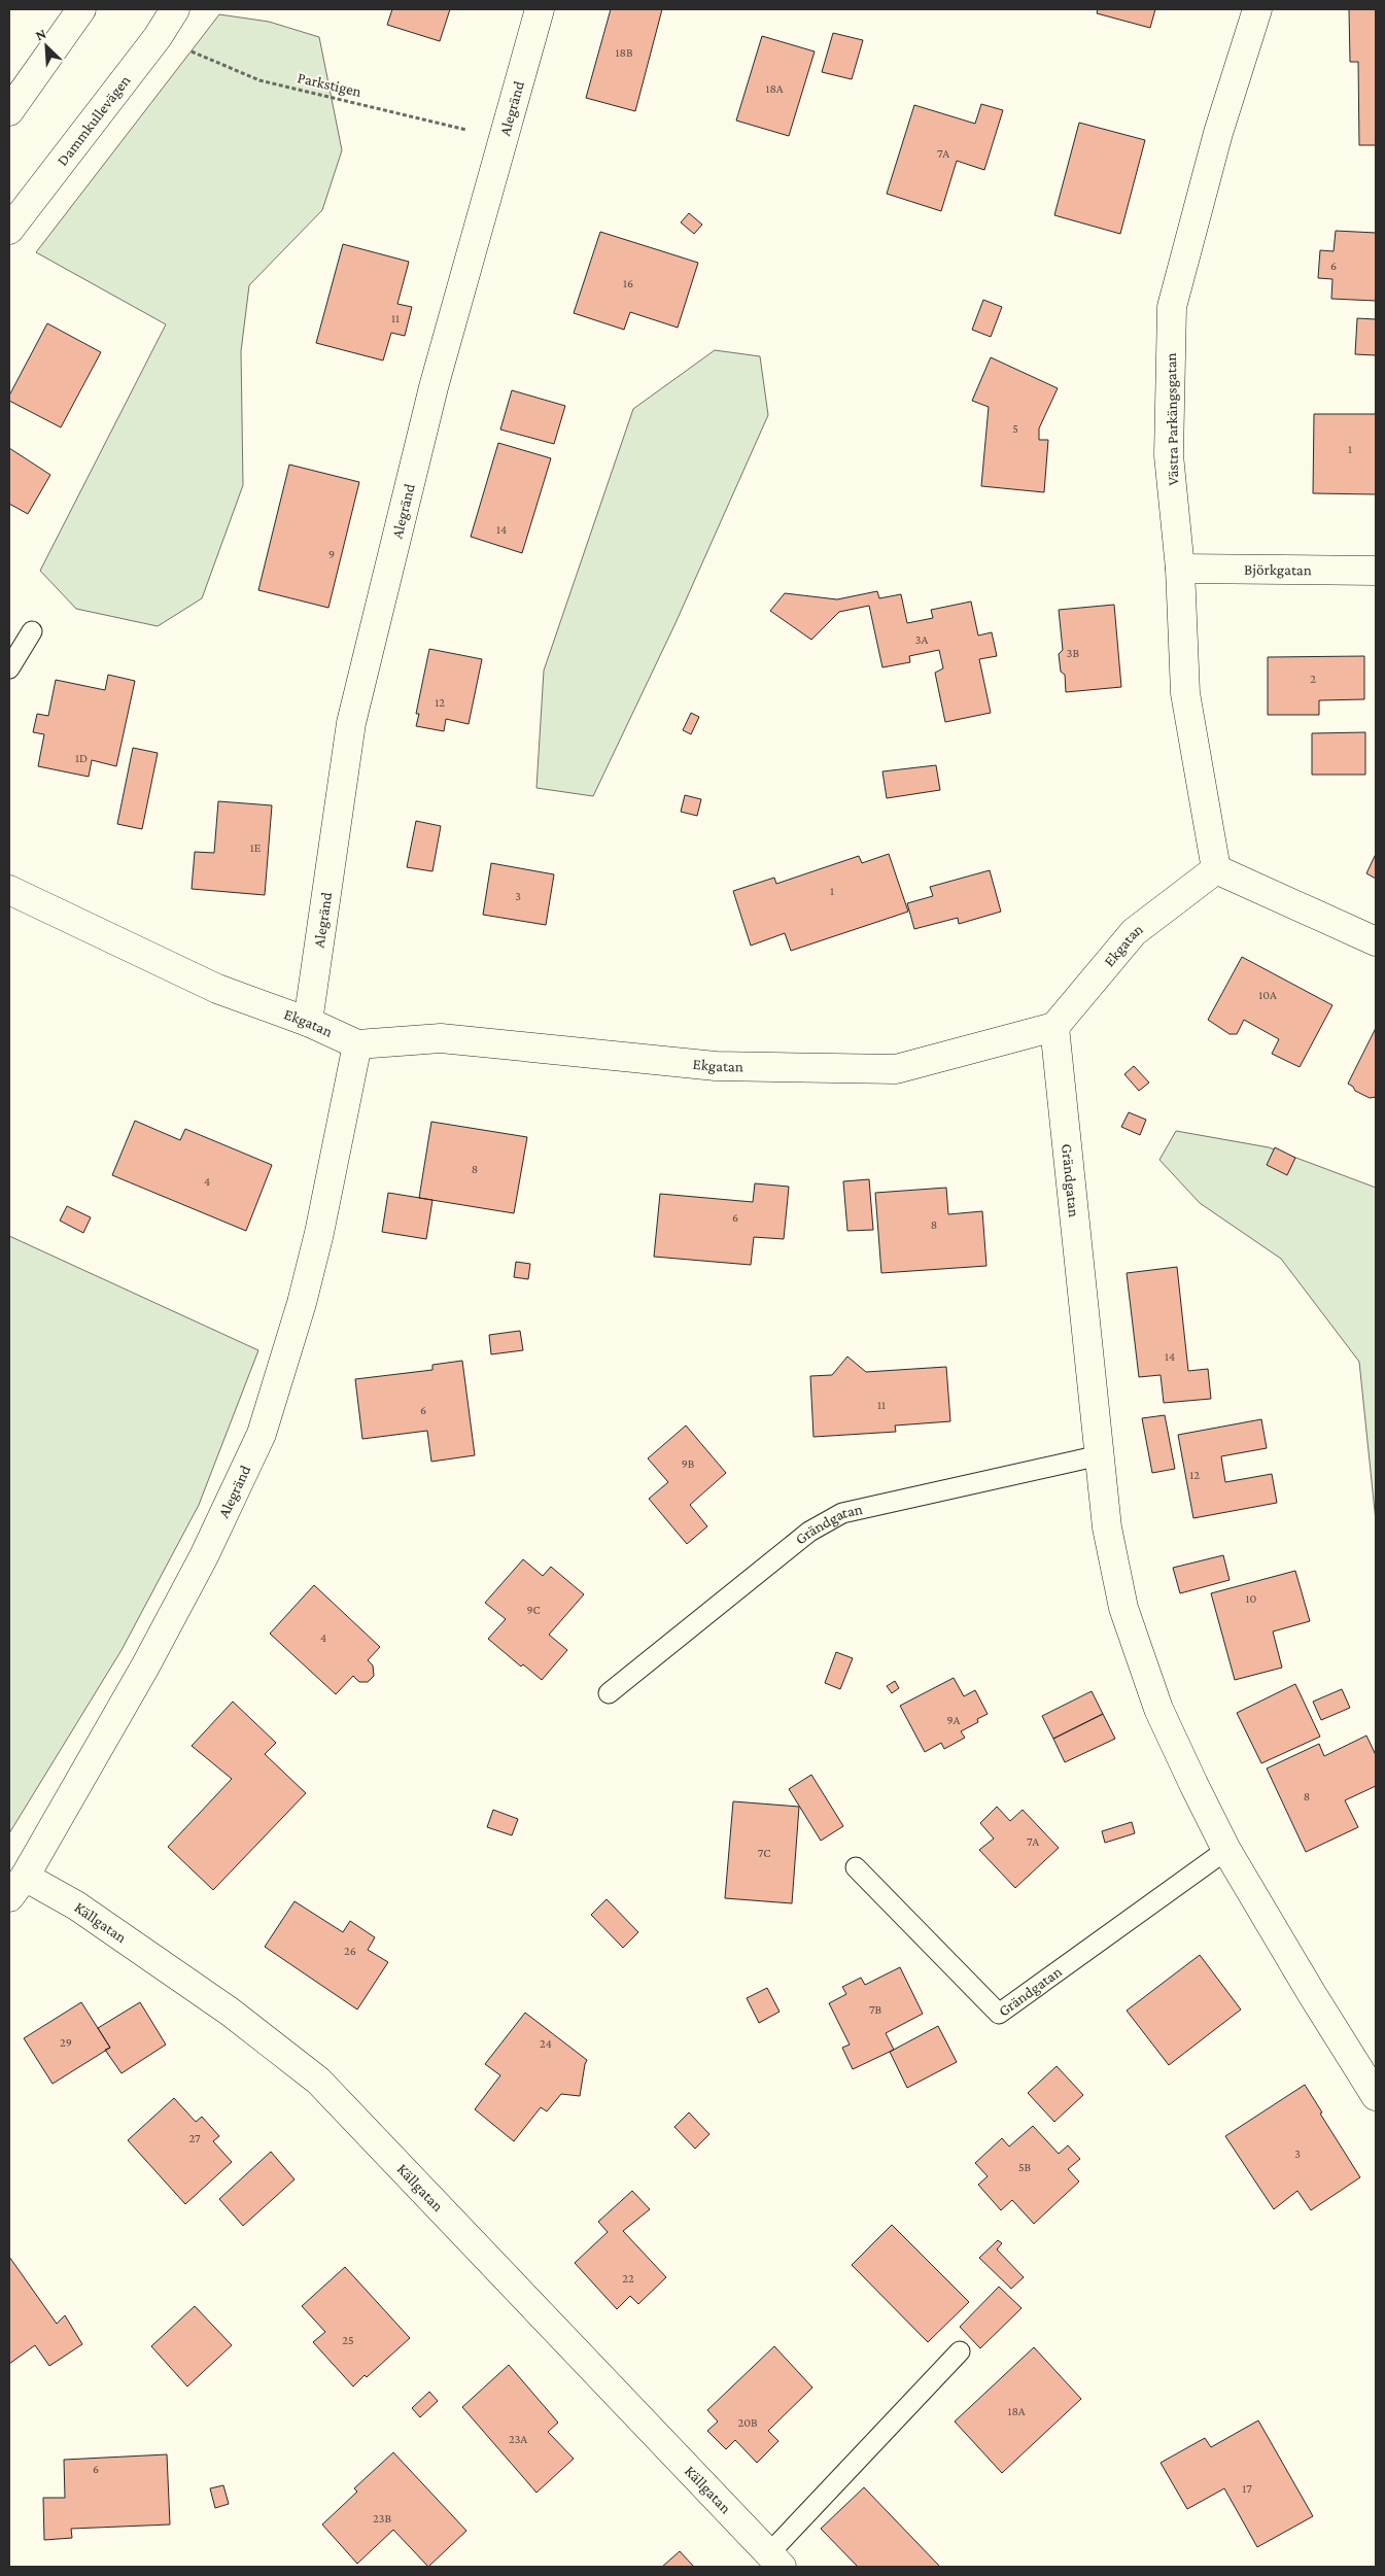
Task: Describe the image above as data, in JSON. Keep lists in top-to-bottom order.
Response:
{
  "streets": {
    "street": [
      "Alegränd",
      "Dammkullevägen",
      "Västra Parkängsgatan",
      "Björkgatan",
      "Ekgatan",
      "Grändgatan",
      "Källgatan"
    ],
    "path": ["Parkstigen"]
  },
  "crossings": [
    ["Parkstigen", "Alegränd"],
    ["Parkstigen", "Dammkullevägen"],
    ["Alegränd", "Ekgatan"],
    ["Alegränd", "Källgatan"],
    ["Västra Parkängsgatan", "Björkgatan"],
    ["Västra Parkängsgatan", "Ekgatan"],
    ["Ekgatan", "Grändgatan"]
  ],
  "house_numbers": [
    "18B",
    "18A",
    "7A",
    "6",
    "16",
    "11",
    "5",
    "1",
    "14",
    "9",
    "3A",
    "3B",
    "2",
    "12",
    "1D",
    "1E",
    "1",
    "3",
    "10A",
    "8",
    "4",
    "6",
    "8",
    "14",
    "11",
    "6",
    "9B",
    "12",
    "10",
    "9C",
    "4",
    "9A",
    "8",
    "7A",
    "7C",
    "26",
    "7B",
    "29",
    "24",
    "27",
    "3",
    "5B",
    "22",
    "25",
    "18A",
    "20B",
    "23A",
    "6",
    "17",
    "23B"
  ],
  "north": "top left"
}
